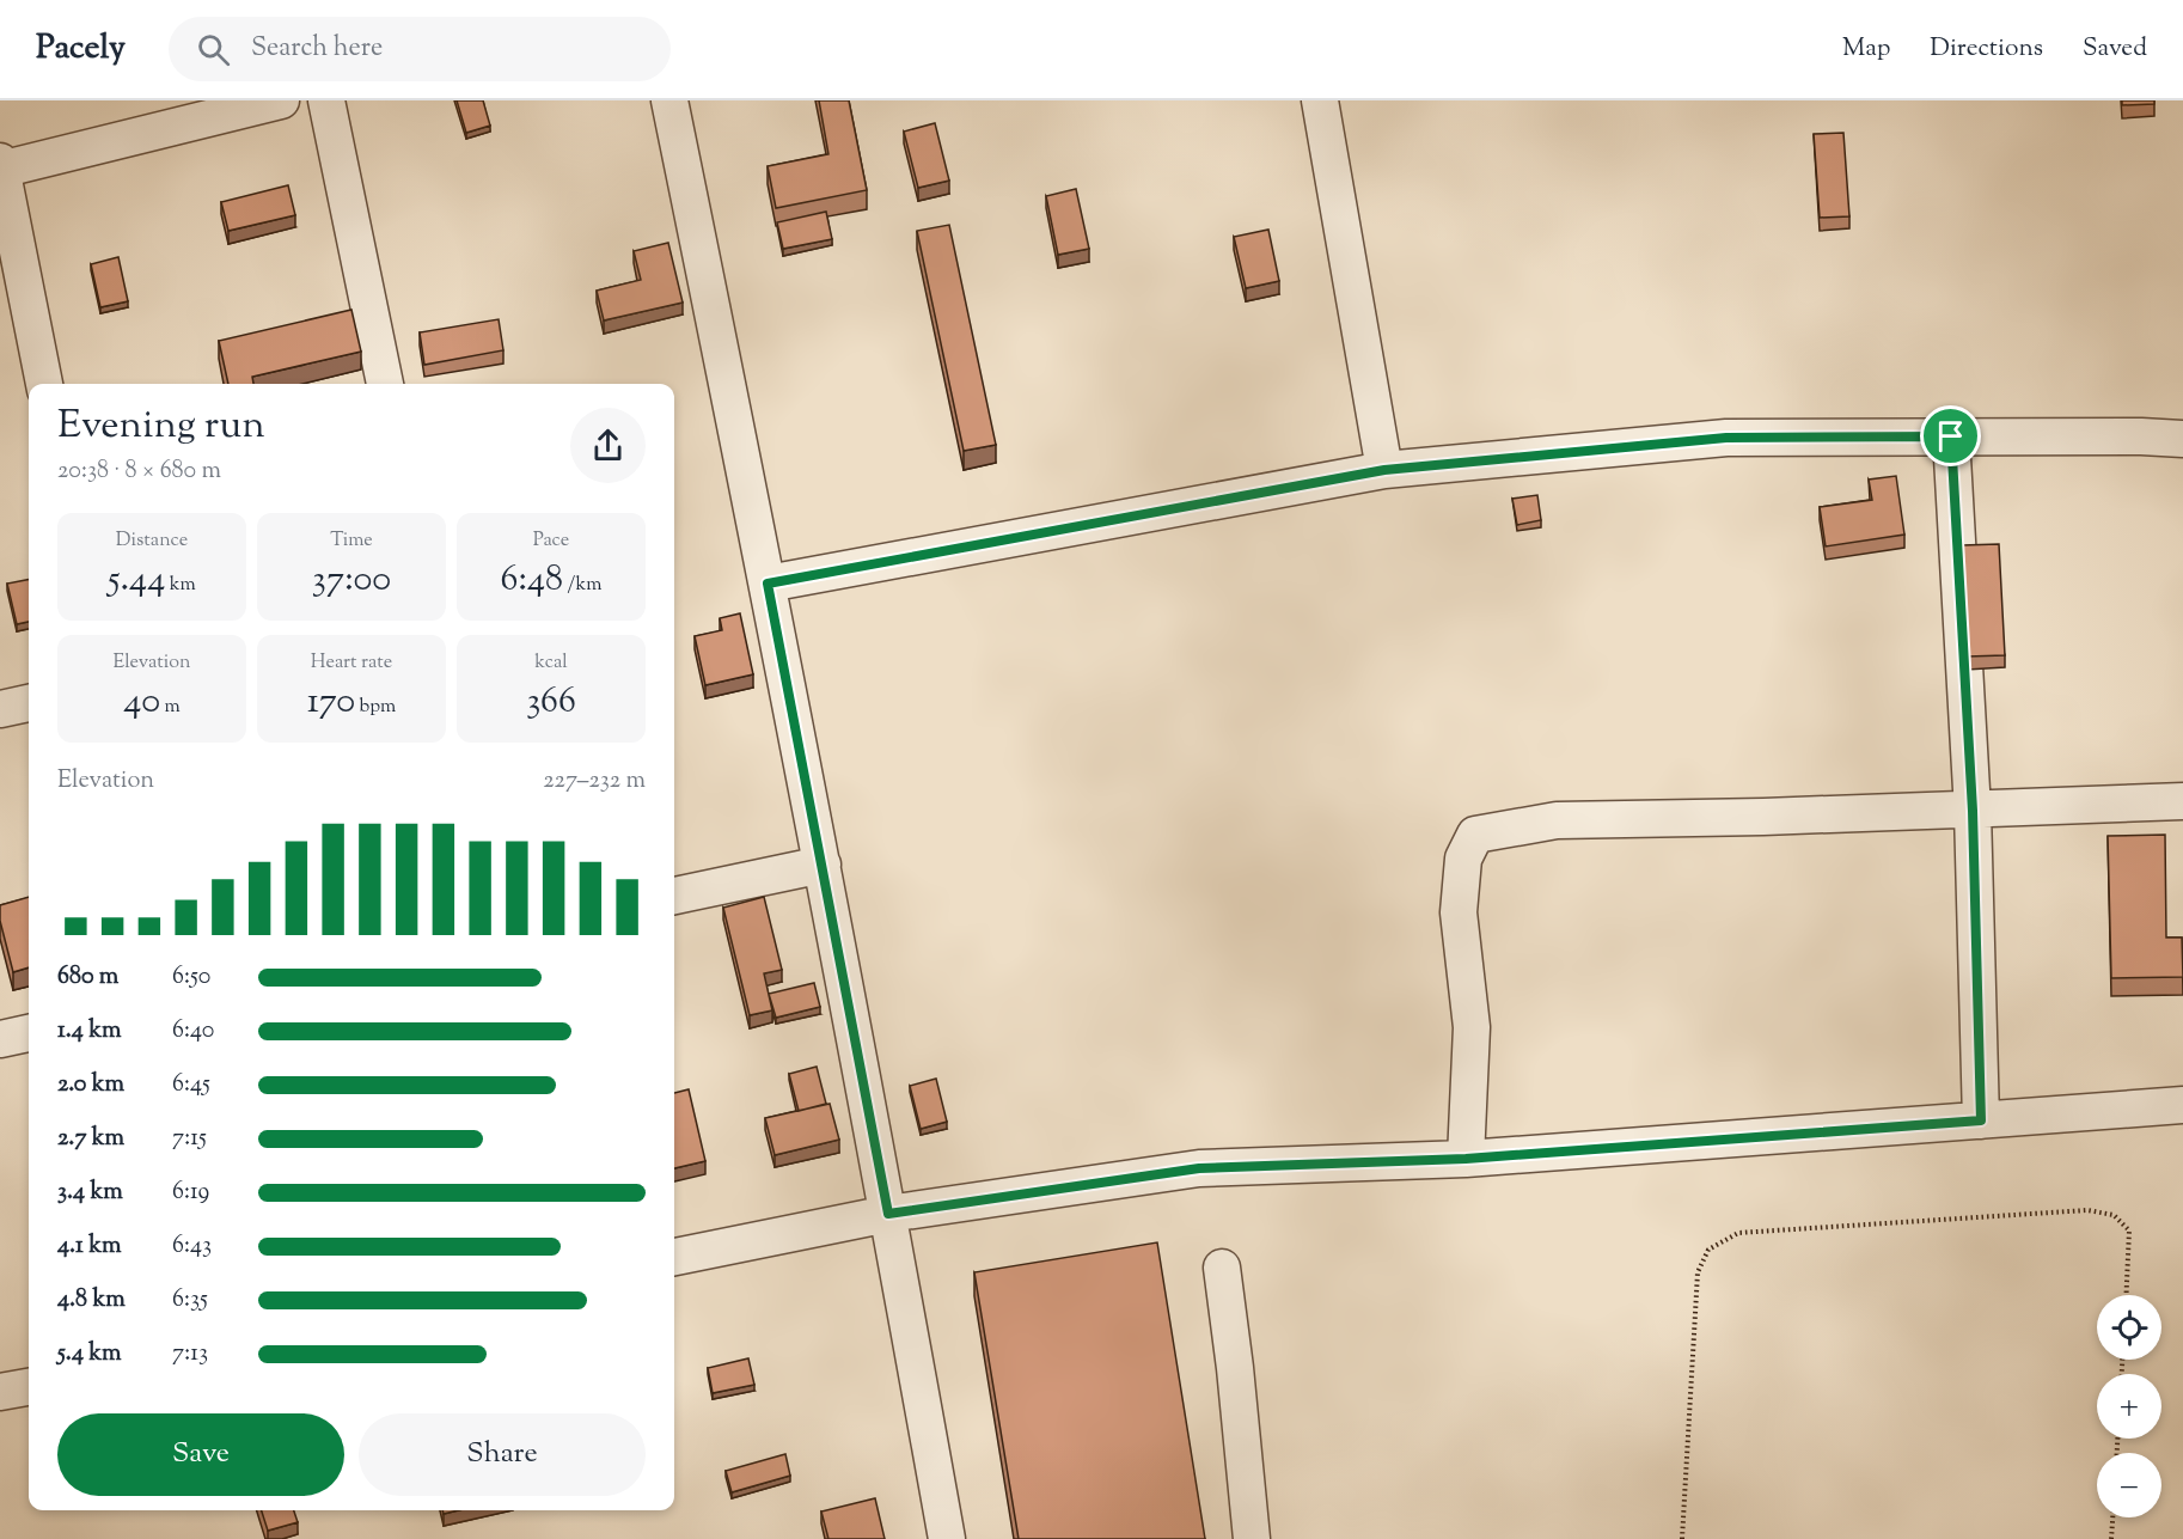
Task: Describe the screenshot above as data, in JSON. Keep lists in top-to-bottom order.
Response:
{
  "page": {
    "header": "Pacely",
    "search": "Search here",
    "nav": ["Map", "Directions", "Saved"],
    "heading": ["Evening run", "20:38 · 8 × 680 m"],
    "stats": [
      ["Distance", "5.44 km"],
      ["Time", "37:00"],
      ["Pace", "6:48 /km"],
      ["Elevation", "40 m"],
      ["Heart rate", "170 bpm"],
      ["kcal", "366"]
    ],
    "chart": ["Elevation", "227–232 m"],
    "list": [
      {
        "name": "680 m",
        "note": "6:50"
      },
      {
        "name": "1.4 km",
        "note": "6:40"
      },
      {
        "name": "2.0 km",
        "note": "6:45"
      },
      {
        "name": "2.7 km",
        "note": "7:15"
      },
      {
        "name": "3.4 km",
        "note": "6:19"
      },
      {
        "name": "4.1 km",
        "note": "6:43"
      },
      {
        "name": "4.8 km",
        "note": "6:35"
      },
      {
        "name": "5.4 km",
        "note": "7:13"
      }
    ],
    "map_buttons": ["+", "−"],
    "buttons": ["Save", "Share"]
  }
}
